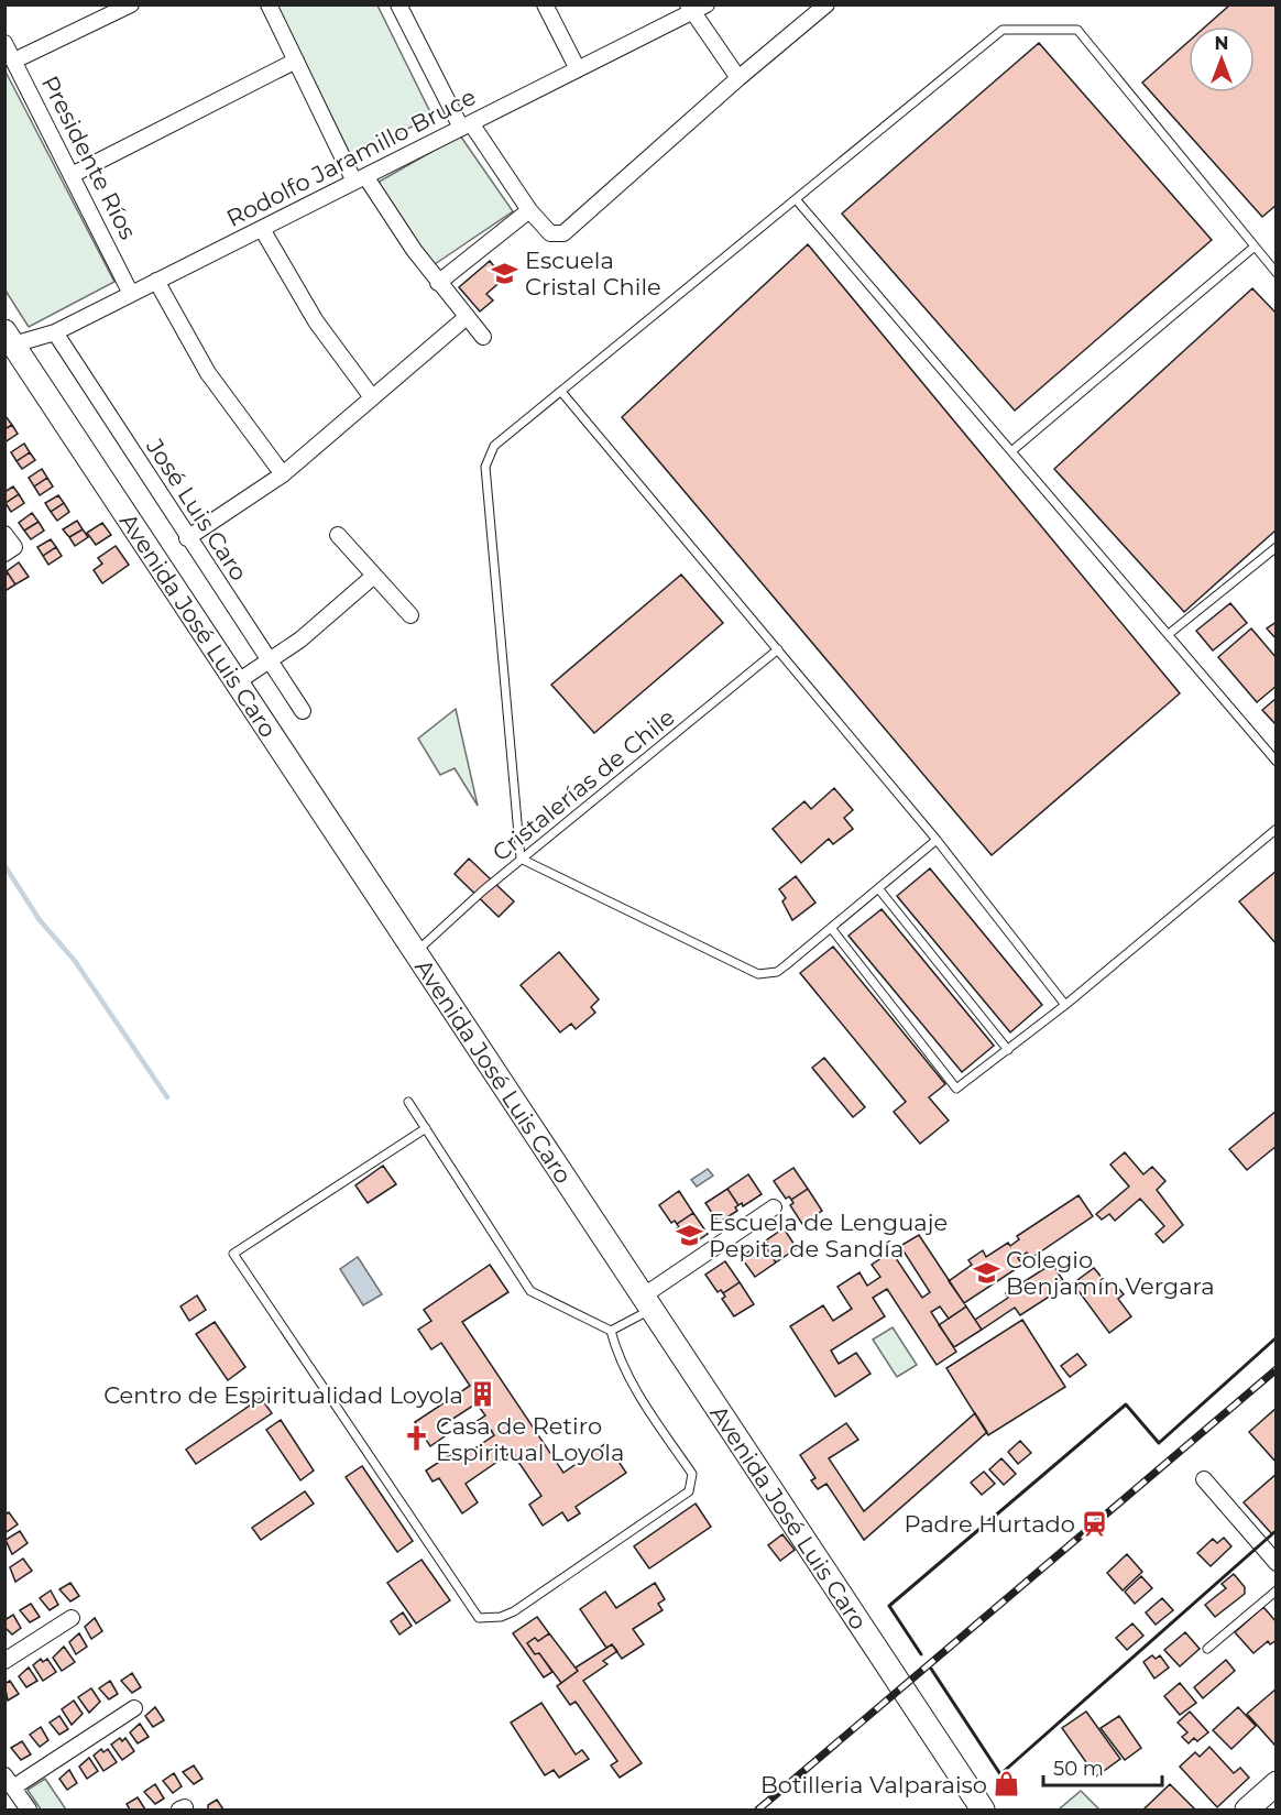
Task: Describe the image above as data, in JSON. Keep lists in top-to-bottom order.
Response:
{
  "streets": {
    "main road": ["Avenida José Luis Caro"],
    "street": ["Presidente Ríos", "Rodolfo Jaramillo Bruce", "José Luis Caro"],
    "lane": ["Cristalerías de Chile"]
  },
  "crossings": [
    ["Presidente Ríos", "Rodolfo Jaramillo Bruce"],
    ["Rodolfo Jaramillo Bruce", "José Luis Caro"],
    ["Rodolfo Jaramillo Bruce", "Avenida José Luis Caro"],
    ["Avenida José Luis Caro", "Cristalerías de Chile"]
  ],
  "places": {
    "school or university": ["Escuela Cristal Chile", "Escuela de Lenguaje Pepita de Sandía", "Colegio Benjamín Vergara"],
    "building": ["Centro de Espiritualidad Loyola"],
    "church": ["Casa de Retiro Espiritual Loyola"],
    "station": ["Padre Hurtado"],
    "shop": ["Botilleria Valparaiso"]
  },
  "scale_bar": "50 m",
  "north": "top"
}
